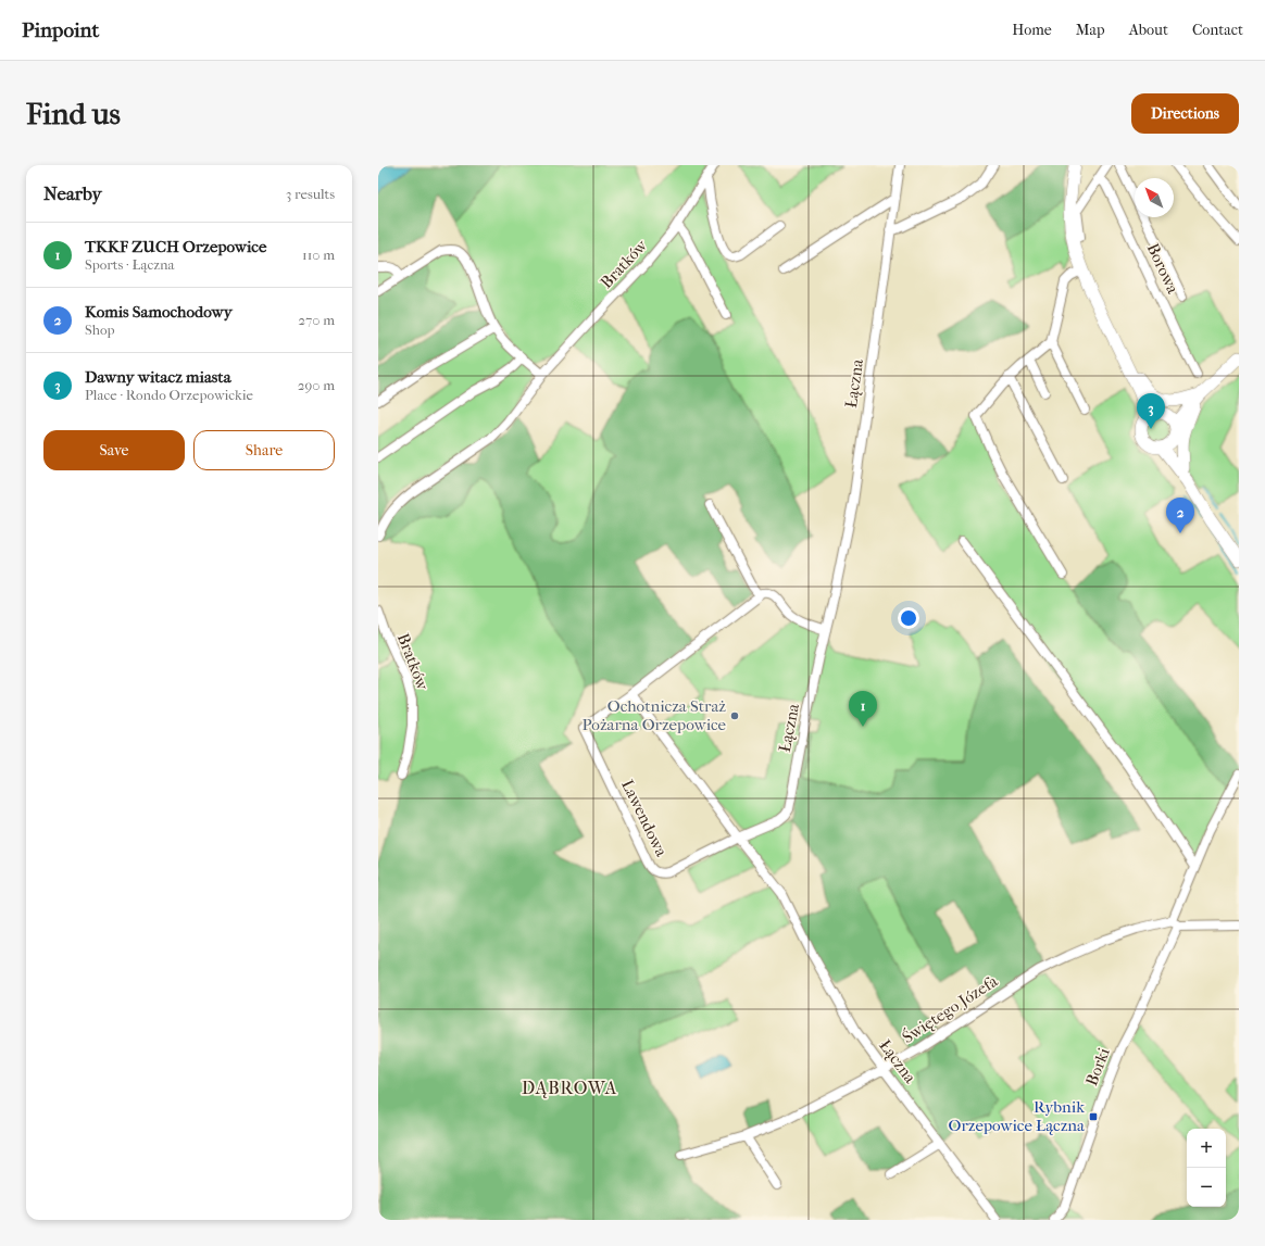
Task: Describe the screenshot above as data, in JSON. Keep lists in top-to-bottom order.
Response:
{
  "streets": {
    "street": [
      "Bratków",
      "Borowa",
      "Łączna",
      "Lawendowa",
      "Świętego Józefa",
      "Borki"
    ]
  },
  "crossings": [
    ["Łączna", "Lawendowa"],
    ["Łączna", "Świętego Józefa"],
    ["Świętego Józefa", "Borki"]
  ],
  "districts": ["DĄBROWA"],
  "places": {
    "other": ["Ochotnicza Straż Pożarna Orzepowice"],
    "transit": ["Rybnik Orzepowice Łączna"]
  },
  "north": "top left",
  "page": {
    "header": "Pinpoint",
    "nav": [
      "Home",
      "Map",
      "About",
      "Contact"
    ],
    "buttons": [
      "Directions",
      ["Save", "Share"]
    ],
    "title": "Find us",
    "heading": ["Nearby", "3 results"],
    "list": [
      {
        "mark": "1",
        "name": "TKKF ZUCH Orzepowice",
        "note": "Sports · Łączna",
        "value": "110 m"
      },
      {
        "mark": "2",
        "name": "Komis Samochodowy",
        "note": "Shop",
        "value": "270 m"
      },
      {
        "mark": "3",
        "name": "Dawny witacz miasta",
        "note": "Place · Rondo Orzepowickie",
        "value": "290 m"
      }
    ],
    "pins": ["3", "2", "1"],
    "map_buttons": ["+", "−"]
  }
}
